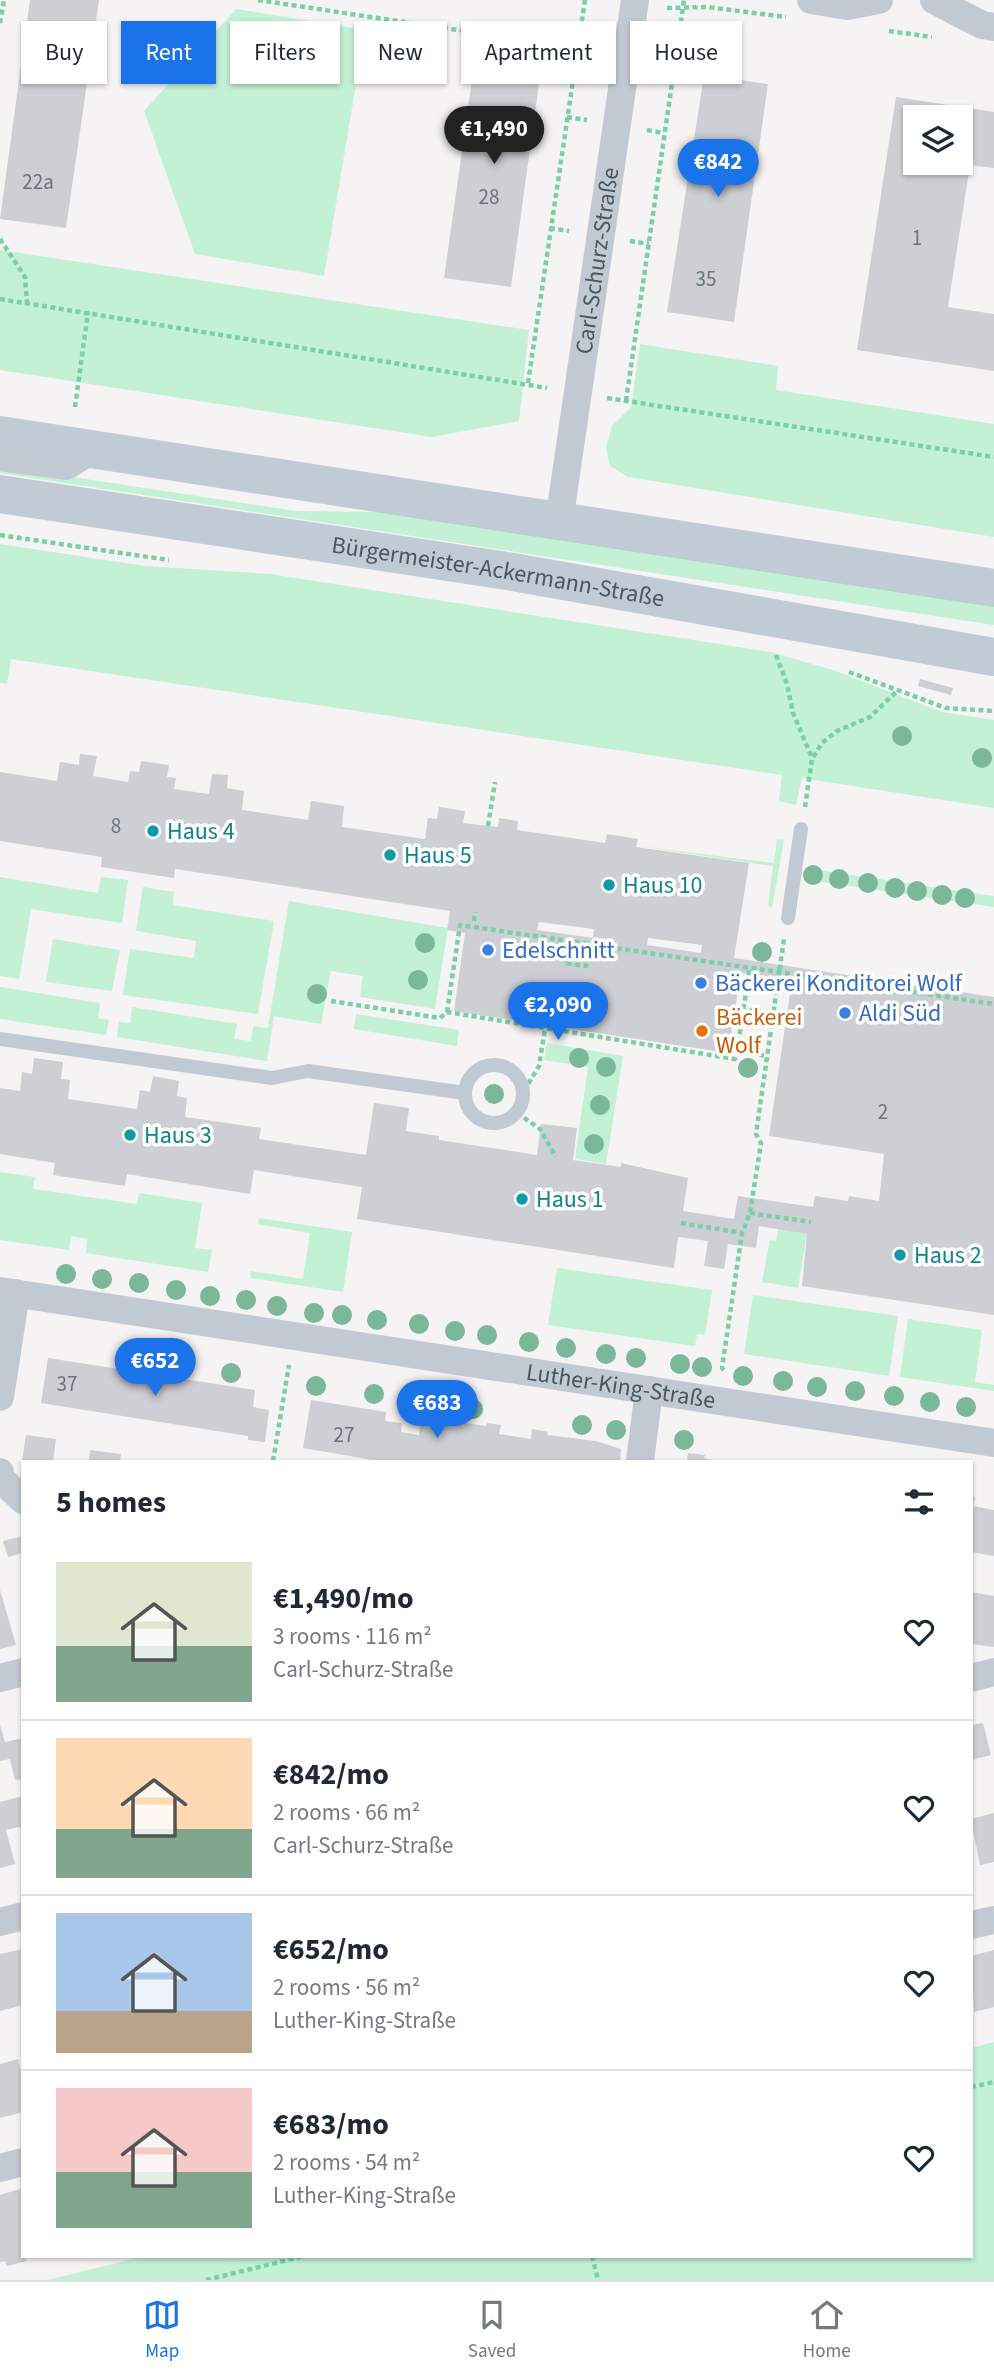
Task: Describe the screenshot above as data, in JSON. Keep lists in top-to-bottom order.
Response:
{
  "streets": {
    "main road": ["Bürgermeister-Ackermann-Straße"],
    "street": ["Carl-Schurz-Straße", "Luther-King-Straße"]
  },
  "places": [
    "Haus 4",
    "Haus 5",
    "Haus 10",
    "Edelschnitt",
    "Bäckerei Konditorei Wolf",
    "Aldi Süd",
    "Bäckerei Wolf",
    "Haus 3",
    "Haus 1",
    "Haus 2"
  ],
  "house_numbers": [
    "22a",
    "28",
    "1",
    "35",
    "8",
    "2",
    "37",
    "27"
  ],
  "page": {
    "chip": [
      "Buy",
      "Rent",
      "Filters",
      "New",
      "Apartment",
      "House"
    ],
    "price": [
      "€1,490",
      "€842",
      "€2,090",
      "€652",
      "€683"
    ],
    "heading": "5 homes",
    "list": [
      {
        "name": "€1,490/mo",
        "note": "3 rooms · 116 m² · Carl-Schurz-Straße"
      },
      {
        "name": "€842/mo",
        "note": "2 rooms · 66 m² · Carl-Schurz-Straße"
      },
      {
        "name": "€652/mo",
        "note": "2 rooms · 56 m² · Luther-King-Straße"
      },
      {
        "name": "€683/mo",
        "note": "2 rooms · 54 m² · Luther-King-Straße"
      }
    ],
    "tabs": ["Map", "Saved", "Home"]
  }
}
